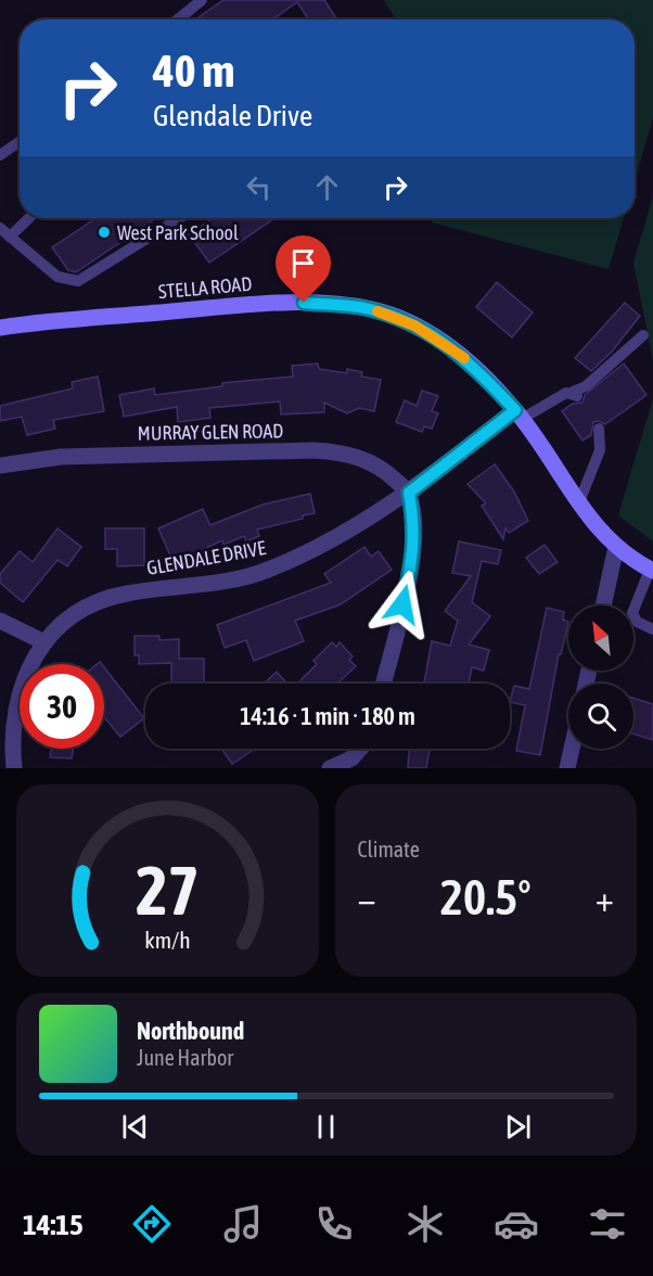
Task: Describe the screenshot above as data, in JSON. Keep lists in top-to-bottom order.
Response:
{
  "streets": {
    "main road": ["STELLA ROAD"],
    "street": ["MURRAY GLEN ROAD", "GLENDALE DRIVE"]
  },
  "crossings": [
    ["STELLA ROAD", "GLENDALE DRIVE"],
    ["MURRAY GLEN ROAD", "GLENDALE DRIVE"]
  ],
  "places": ["West Park School"],
  "north": "top left",
  "page": {
    "turn": ["40 m", "Glendale Drive"],
    "limit": "30",
    "trip": "14:16 · 1 min · 180 m",
    "tile": "Climate",
    "heat": ["−", "20.5°", "+"],
    "song": ["Northbound", "June Harbor"],
    "tabs": "14:15",
    "gauge": ["27", "km/h"]
  }
}
